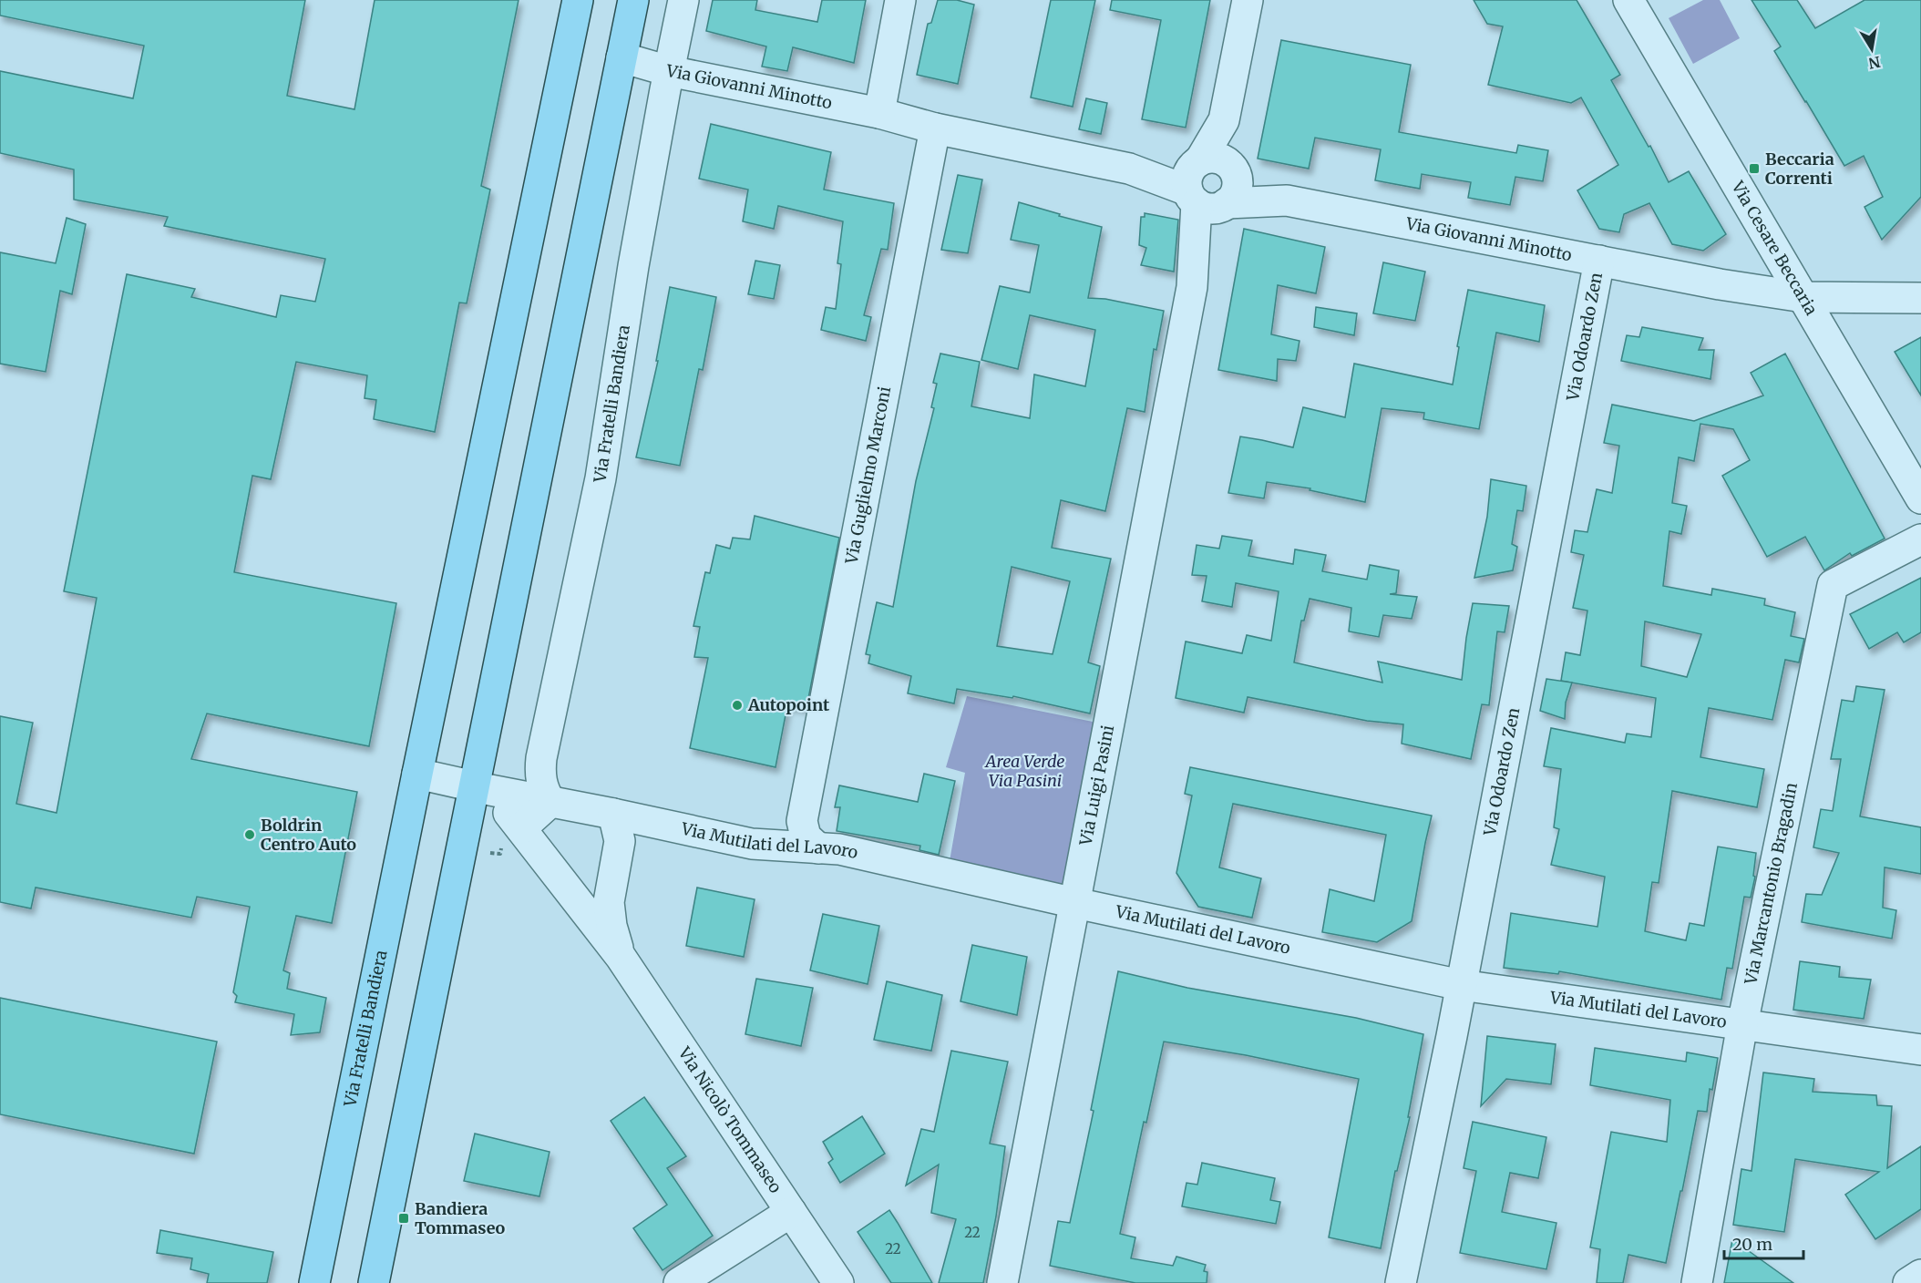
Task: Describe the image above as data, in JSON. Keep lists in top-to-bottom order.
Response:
{
  "streets": {
    "main road": ["Via Fratelli Bandiera"],
    "street": [
      "Via Giovanni Minotto",
      "Via Cesare Beccaria",
      "Via Odoardo Zen",
      "Via Guglielmo Marconi",
      "Via Luigi Pasini",
      "Via Mutilati del Lavoro",
      "Via Marcantonio Bragadin",
      "Via Nicolò Tommaseo"
    ]
  },
  "crossings": [
    ["Via Giovanni Minotto", "Via Cesare Beccaria"],
    ["Via Giovanni Minotto", "Via Odoardo Zen"],
    ["Via Giovanni Minotto", "Via Fratelli Bandiera"],
    ["Via Giovanni Minotto", "Via Guglielmo Marconi"],
    ["Via Giovanni Minotto", "Via Luigi Pasini"],
    ["Via Odoardo Zen", "Via Mutilati del Lavoro"],
    ["Via Fratelli Bandiera", "Via Mutilati del Lavoro"],
    ["Via Luigi Pasini", "Via Mutilati del Lavoro"],
    ["Via Mutilati del Lavoro", "Via Marcantonio Bragadin"],
    ["Via Mutilati del Lavoro", "Via Nicolò Tommaseo"]
  ],
  "parks": ["Area Verde Via Pasini"],
  "places": {
    "transit": ["Beccaria Correnti", "Bandiera Tommaseo"],
    "other": ["Autopoint", "Boldrin Centro Auto"]
  },
  "house_numbers": ["22", "22"],
  "scale_bar": "20 m",
  "north": "bottom"
}
